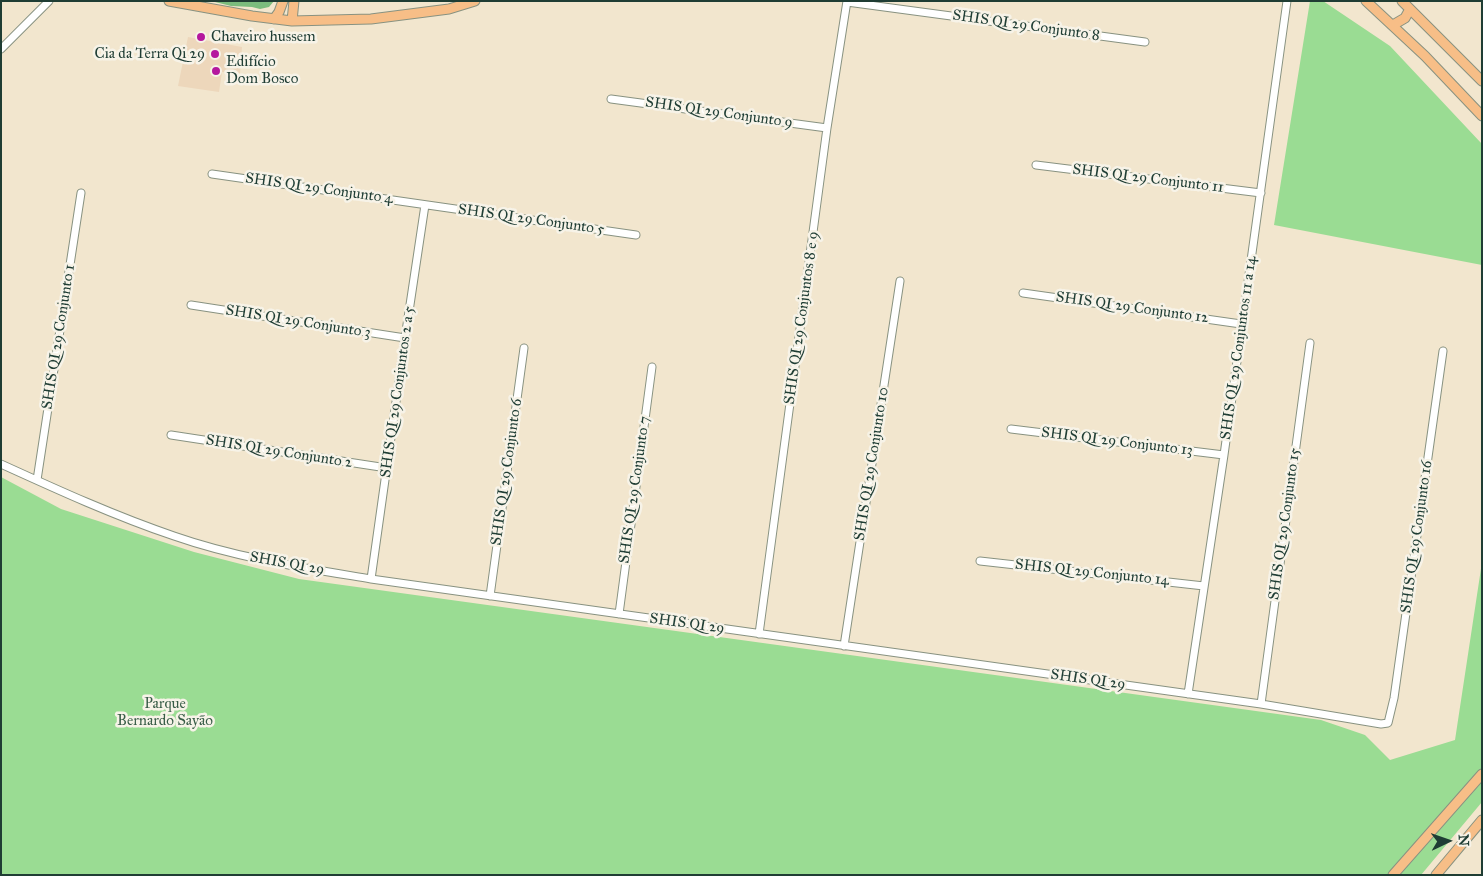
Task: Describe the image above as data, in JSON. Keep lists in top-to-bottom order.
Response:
{
  "streets": {
    "street": [
      "SHIS QI 29 Conjunto 8",
      "SHIS QI 29 Conjunto 9",
      "SHIS QI 29 Conjunto 11",
      "SHIS QI 29 Conjunto 4",
      "SHIS QI 29 Conjunto 5",
      "SHIS QI 29 Conjunto 12",
      "SHIS QI 29 Conjuntos 8 e 9",
      "SHIS QI 29 Conjunto 3",
      "SHIS QI 29 Conjunto 1",
      "SHIS QI 29 Conjuntos 11 a 14",
      "SHIS QI 29 Conjuntos 2 a 5",
      "SHIS QI 29 Conjunto 13",
      "SHIS QI 29 Conjunto 2",
      "SHIS QI 29 Conjunto 10",
      "SHIS QI 29 Conjunto 6",
      "SHIS QI 29 Conjunto 7",
      "SHIS QI 29 Conjunto 15",
      "SHIS QI 29 Conjunto 16",
      "SHIS QI 29",
      "SHIS QI 29 Conjunto 14"
    ]
  },
  "crossings": [
    ["SHIS QI 29 Conjunto 8", "SHIS QI 29 Conjuntos 8 e 9"],
    ["SHIS QI 29 Conjunto 9", "SHIS QI 29 Conjuntos 8 e 9"],
    ["SHIS QI 29 Conjunto 11", "SHIS QI 29 Conjuntos 11 a 14"],
    ["SHIS QI 29 Conjunto 4", "SHIS QI 29 Conjunto 5"],
    ["SHIS QI 29 Conjunto 4", "SHIS QI 29 Conjuntos 2 a 5"],
    ["SHIS QI 29 Conjunto 5", "SHIS QI 29 Conjuntos 2 a 5"],
    ["SHIS QI 29 Conjunto 12", "SHIS QI 29 Conjuntos 11 a 14"],
    ["SHIS QI 29 Conjuntos 8 e 9", "SHIS QI 29"],
    ["SHIS QI 29 Conjunto 3", "SHIS QI 29 Conjuntos 2 a 5"],
    ["SHIS QI 29 Conjunto 1", "SHIS QI 29"],
    ["SHIS QI 29 Conjuntos 11 a 14", "SHIS QI 29 Conjunto 13"],
    ["SHIS QI 29 Conjuntos 11 a 14", "SHIS QI 29"],
    ["SHIS QI 29 Conjuntos 11 a 14", "SHIS QI 29 Conjunto 14"],
    ["SHIS QI 29 Conjuntos 2 a 5", "SHIS QI 29 Conjunto 2"],
    ["SHIS QI 29 Conjuntos 2 a 5", "SHIS QI 29"],
    ["SHIS QI 29 Conjunto 10", "SHIS QI 29"],
    ["SHIS QI 29 Conjunto 6", "SHIS QI 29"],
    ["SHIS QI 29 Conjunto 7", "SHIS QI 29"],
    ["SHIS QI 29 Conjunto 15", "SHIS QI 29"],
    ["SHIS QI 29 Conjunto 16", "SHIS QI 29"]
  ],
  "parks": ["Parque Bernardo Sayão"],
  "places": ["Chaveiro hussem", "Cia da Terra Qi 29", "Edifício Dom Bosco"],
  "north": "right"
}
